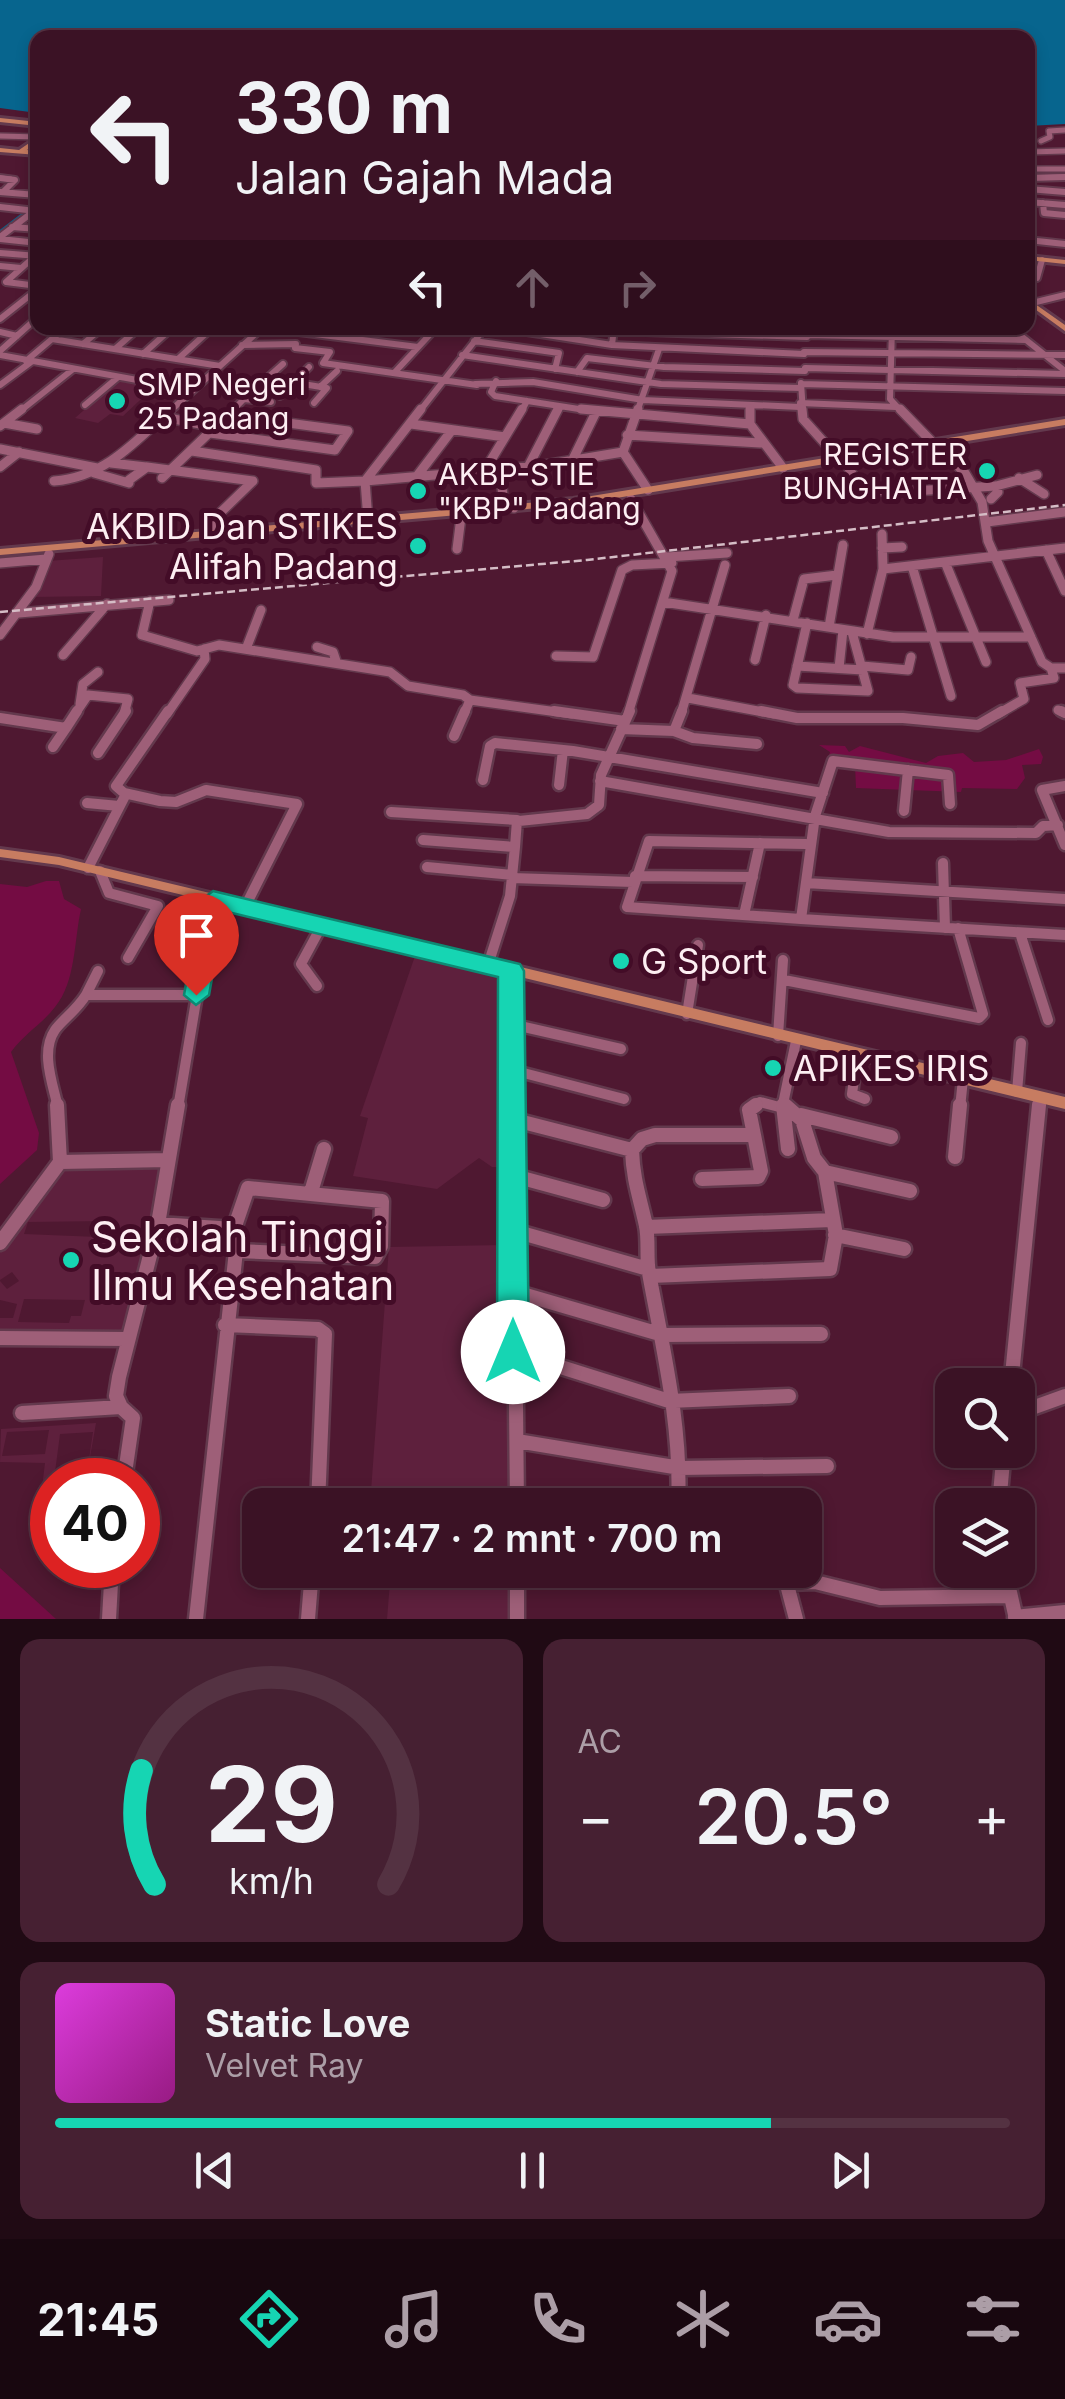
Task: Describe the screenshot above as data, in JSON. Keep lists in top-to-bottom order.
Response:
{
  "places": [
    "SMP Negeri 25 Padang",
    "REGISTER BUNGHATTA",
    "AKBP-STIE \"KBP\" Padang",
    "AKBID Dan STIKES Alifah Padang",
    "G Sport",
    "APIKES IRIS",
    "Sekolah Tinggi Ilmu Kesehatan"
  ],
  "page": {
    "turn": ["330 m", "Jalan Gajah Mada"],
    "limit": "40",
    "trip": "21:47 · 2 mnt · 700 m",
    "tile": "AC",
    "heat": ["−", "20.5°", "+"],
    "song": ["Static Love", "Velvet Ray"],
    "tabs": "21:45",
    "gauge": ["29", "km/h"]
  }
}
